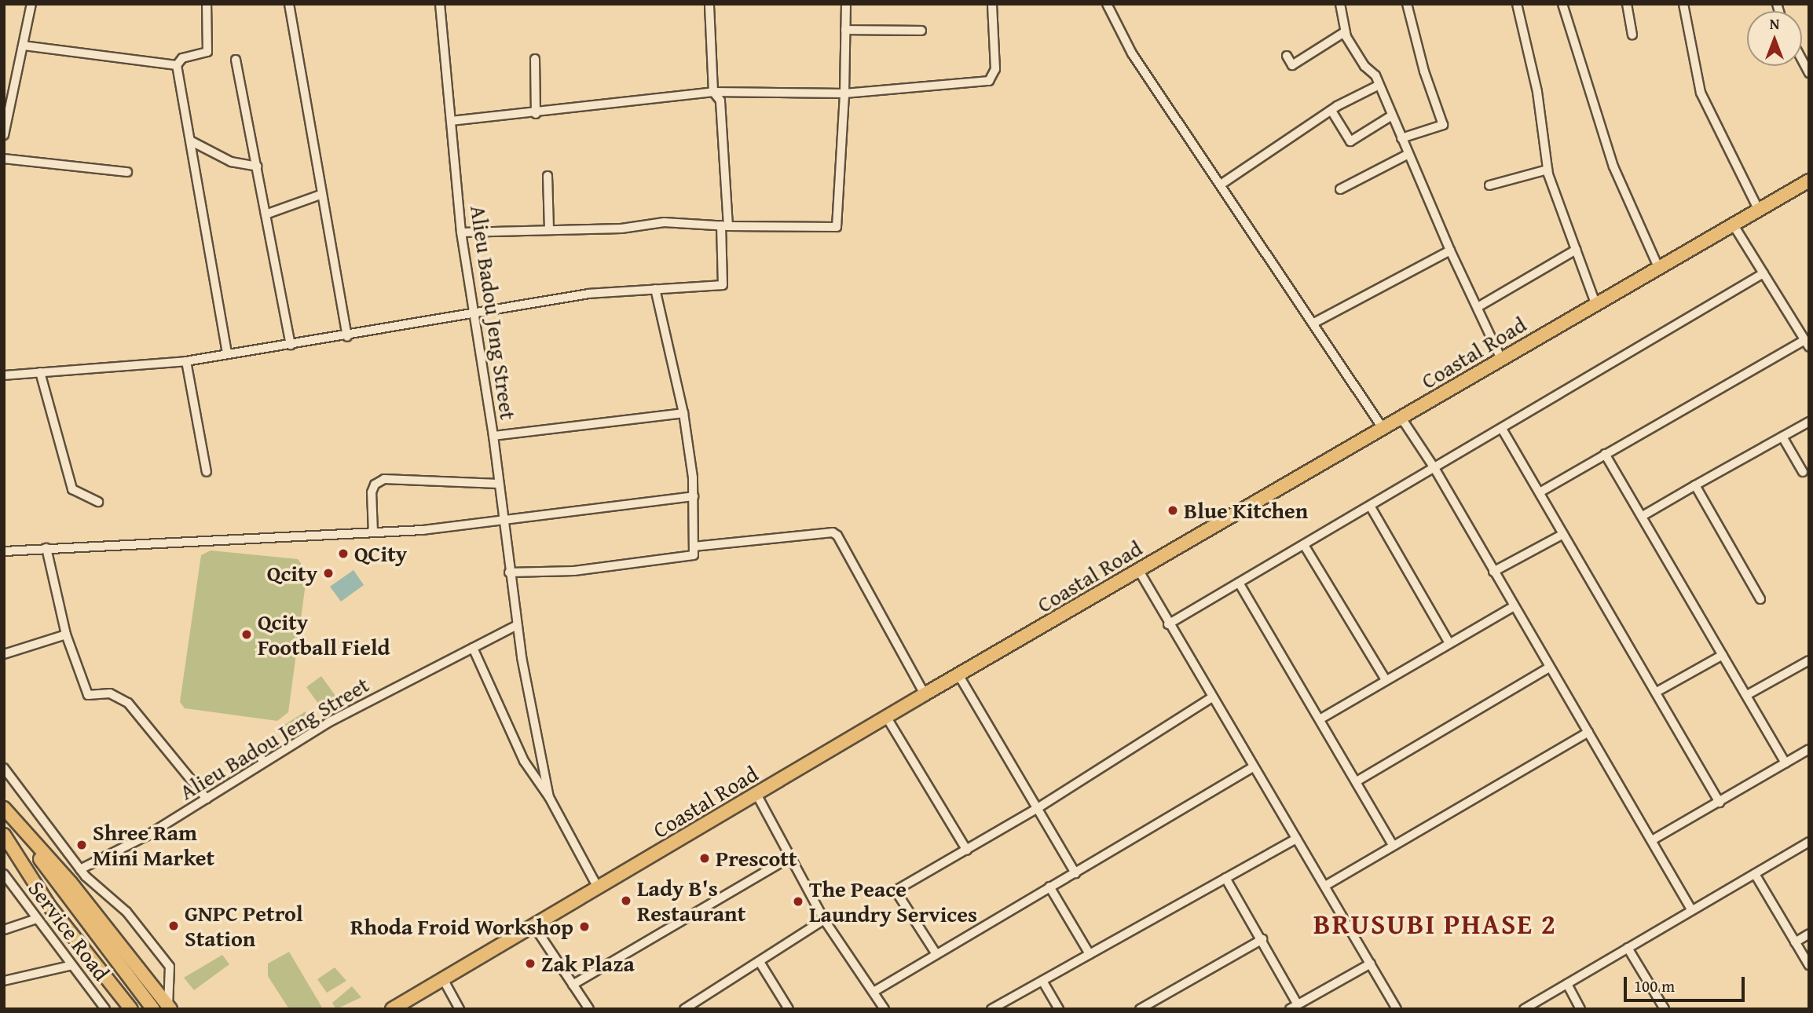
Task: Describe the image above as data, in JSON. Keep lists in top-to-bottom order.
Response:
{
  "streets": {
    "main road": ["Coastal Road"],
    "street": ["Alieu Badou Jeng Street", "Service Road"]
  },
  "districts": ["BRUSUBI PHASE 2"],
  "places": [
    "Blue Kitchen",
    "QCity",
    "Qcity",
    "Qcity Football Field",
    "Shree Ram Mini Market",
    "Prescott",
    "Lady B's Restaurant",
    "The Peace Laundry Services",
    "GNPC Petrol Station",
    "Rhoda Froid Workshop",
    "Zak Plaza"
  ],
  "scale_bar": "100 m",
  "north": "top"
}
